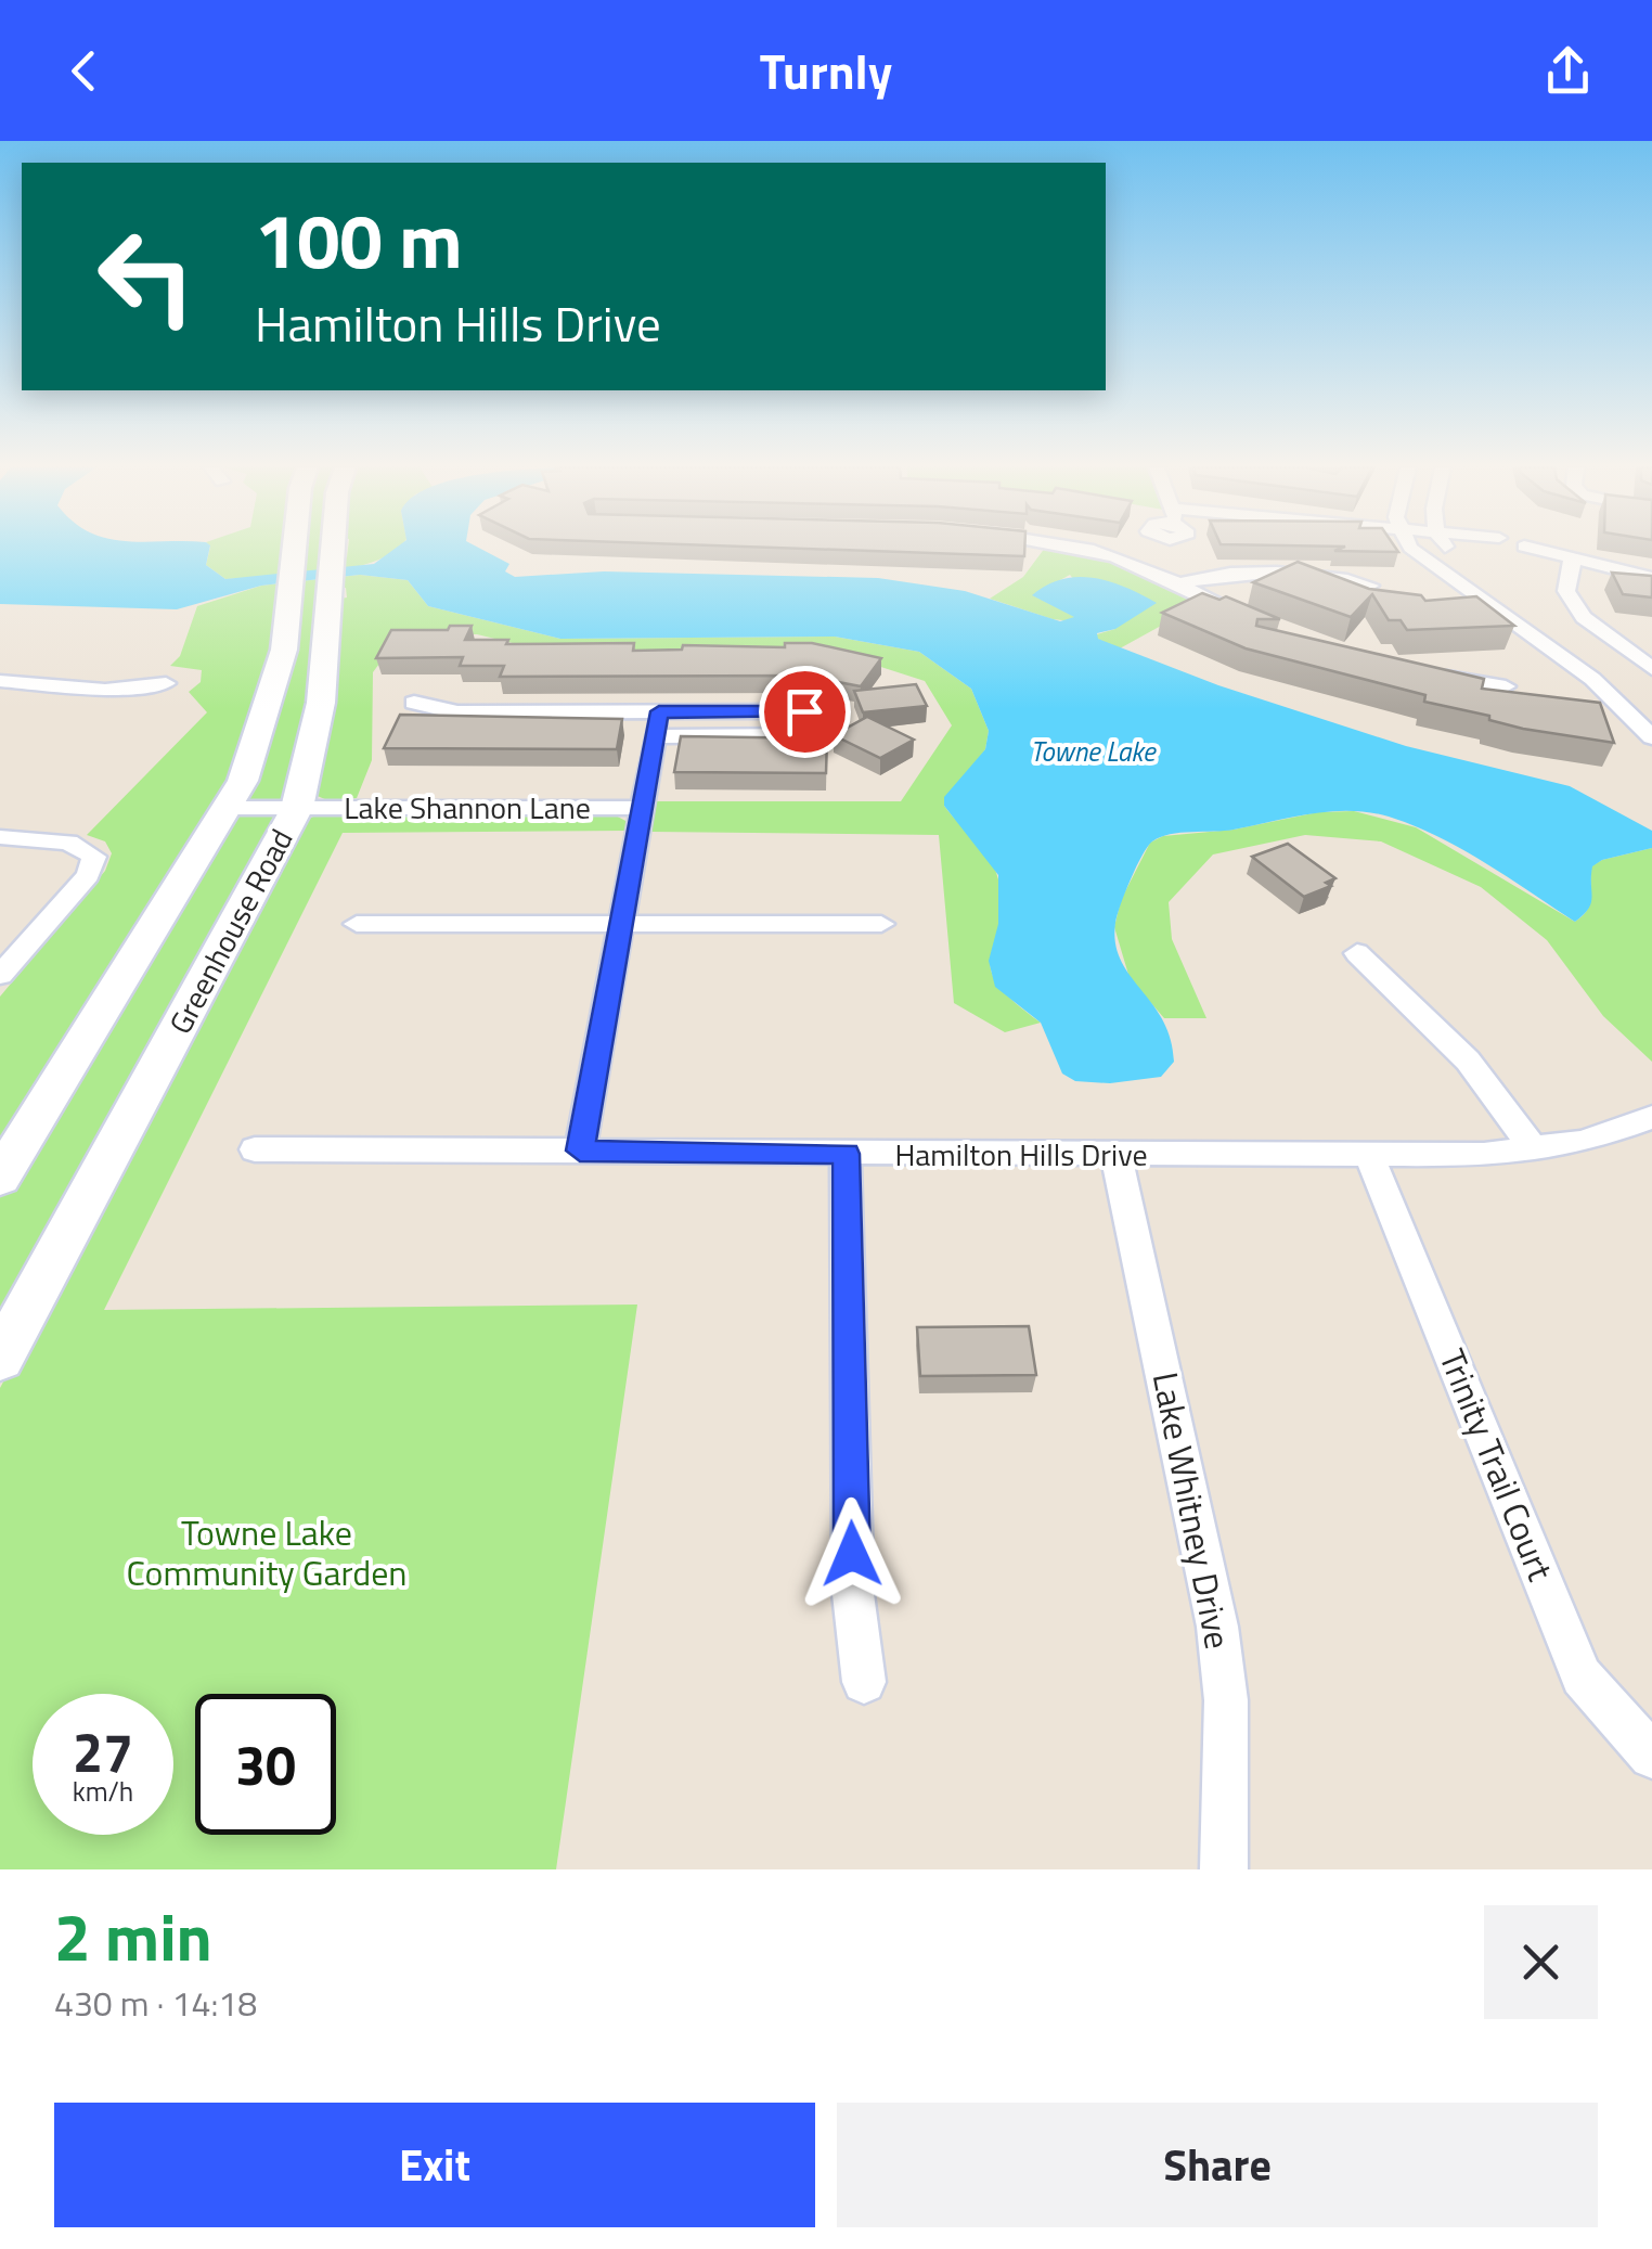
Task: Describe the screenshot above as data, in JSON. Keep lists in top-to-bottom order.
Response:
{
  "streets": {
    "main road": ["Greenhouse Road"],
    "street": [
      "Lake Shannon Lane",
      "Hamilton Hills Drive",
      "Trinity Trail Court",
      "Lake Whitney Drive"
    ]
  },
  "crossings": [
    ["Lake Shannon Lane", "Greenhouse Road"],
    ["Hamilton Hills Drive", "Trinity Trail Court"],
    ["Hamilton Hills Drive", "Lake Whitney Drive"]
  ],
  "water": ["Towne Lake"],
  "parks": ["Towne Lake Community Garden"],
  "page": {
    "header": "Turnly",
    "turn": ["100 m", "Hamilton Hills Drive"],
    "speed": "27 km/h",
    "limit": "30",
    "heading": ["2 min", "430 m · 14:18"],
    "buttons": ["Exit", "Share"]
  }
}
